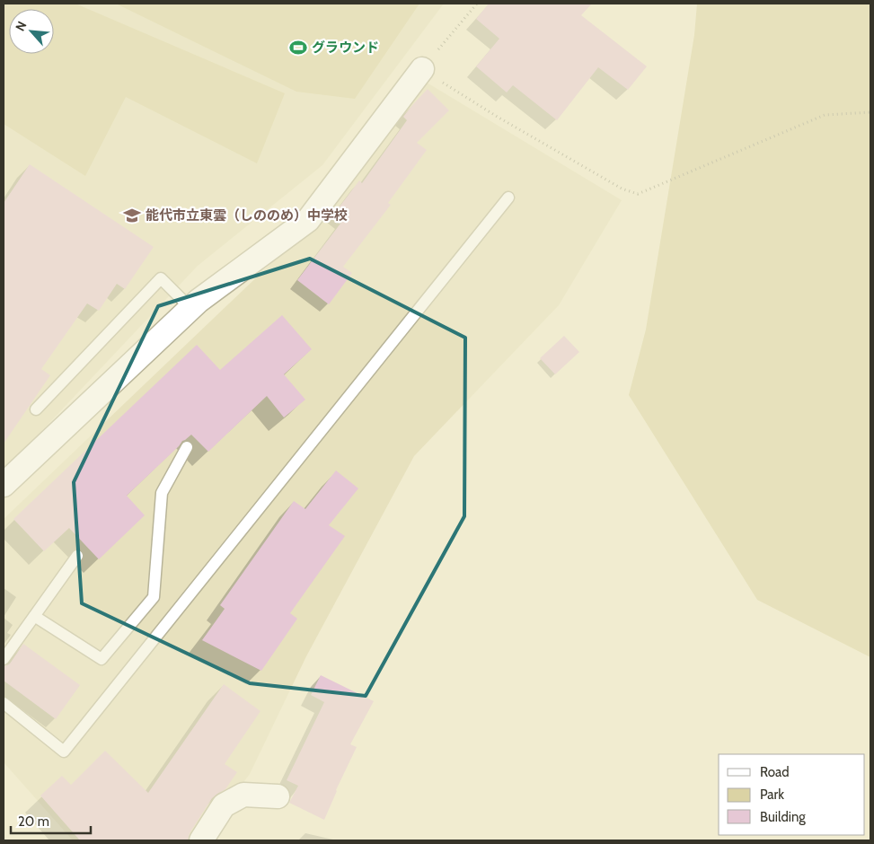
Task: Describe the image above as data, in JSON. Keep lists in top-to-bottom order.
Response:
{
  "places": {
    "sports": ["グラウンド"],
    "school or university": ["能代市立東雲（しののめ）中学校"]
  },
  "legend": ["Road", "Park", "Building"],
  "scale_bar": "20 m",
  "north": "top left"
}
